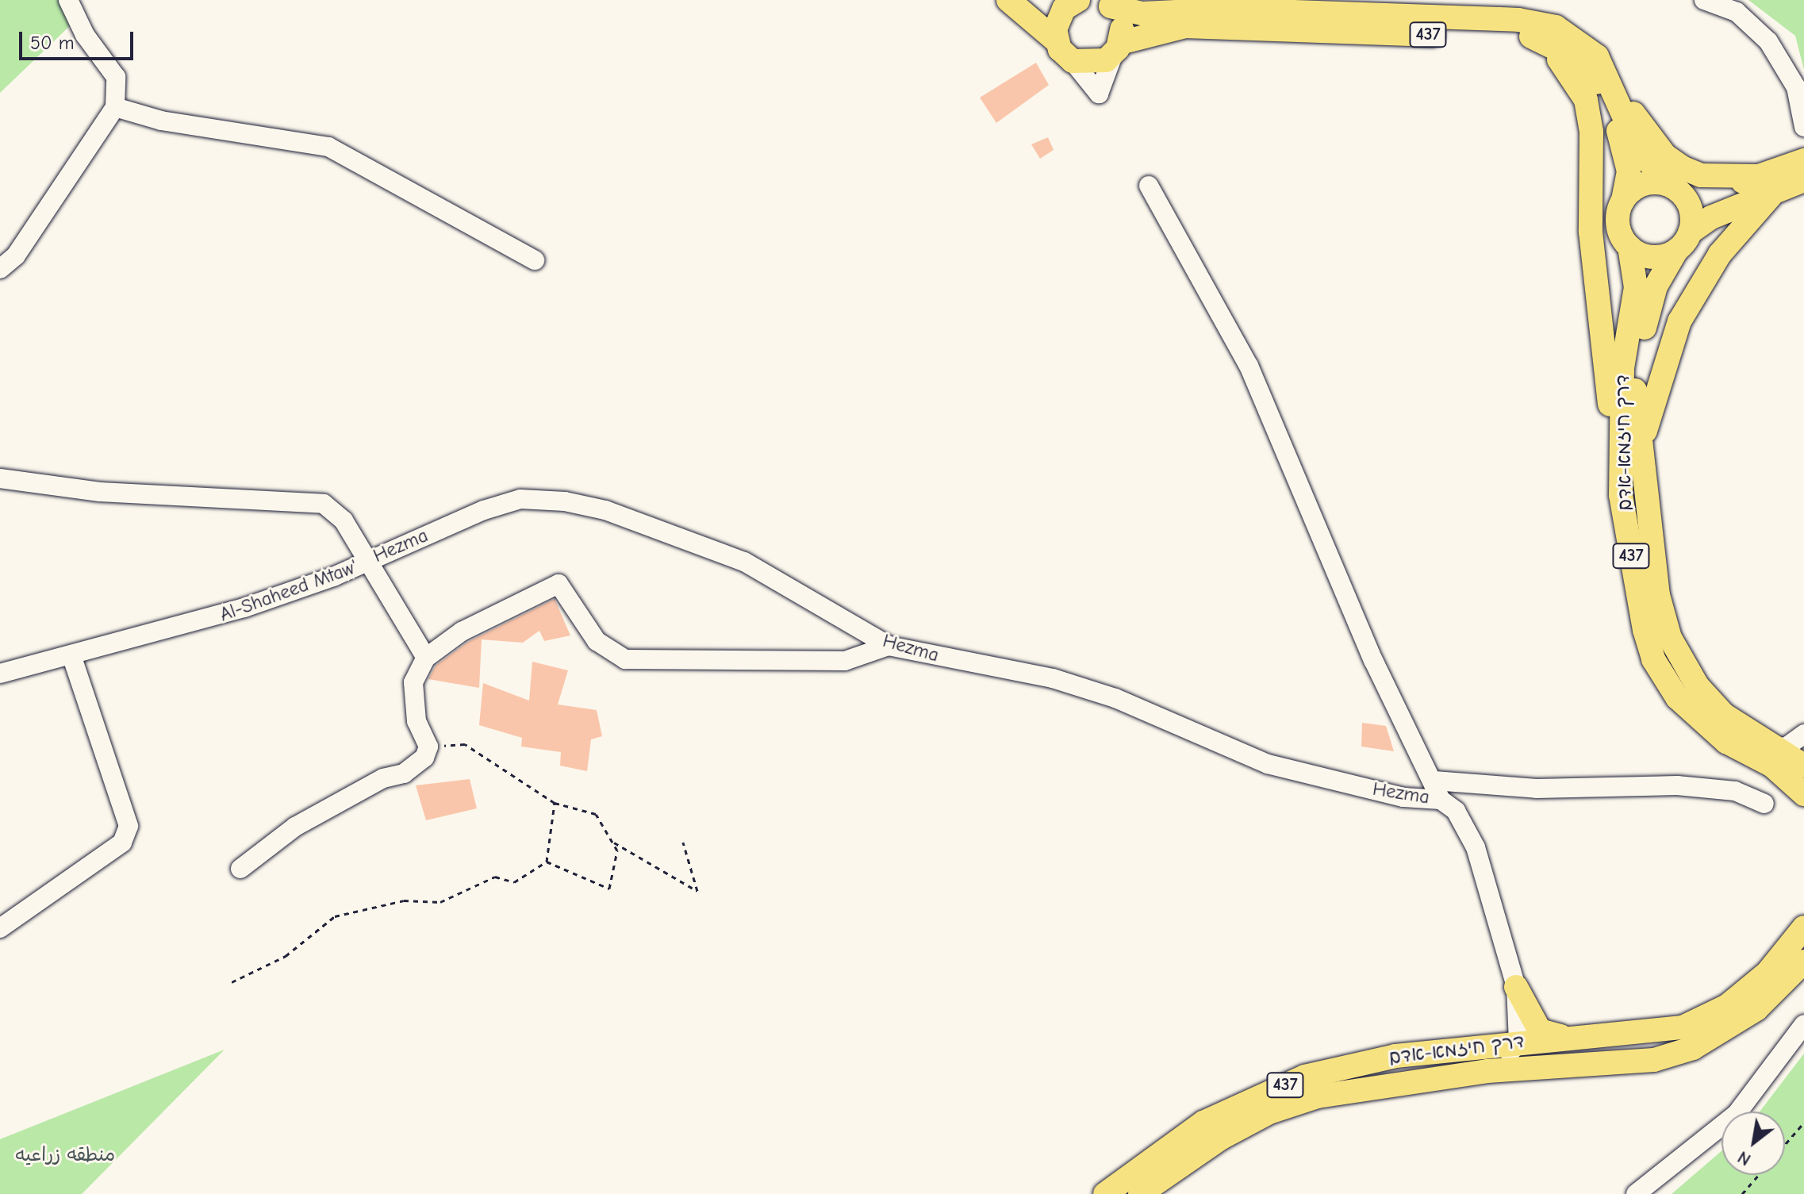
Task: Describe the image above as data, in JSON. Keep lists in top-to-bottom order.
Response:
{
  "streets": {
    "main road": ["437", "דרך חיזמא-אדם"],
    "street": ["Hezma", "Al-Shaheed Mtaw'"]
  },
  "crossings": [
    ["437", "דרך חיזמא-אדם"],
    ["Hezma", "Al-Shaheed Mtaw'"]
  ],
  "parks": ["منطقه زراعيه"],
  "scale_bar": "50 m",
  "north": "bottom left"
}
